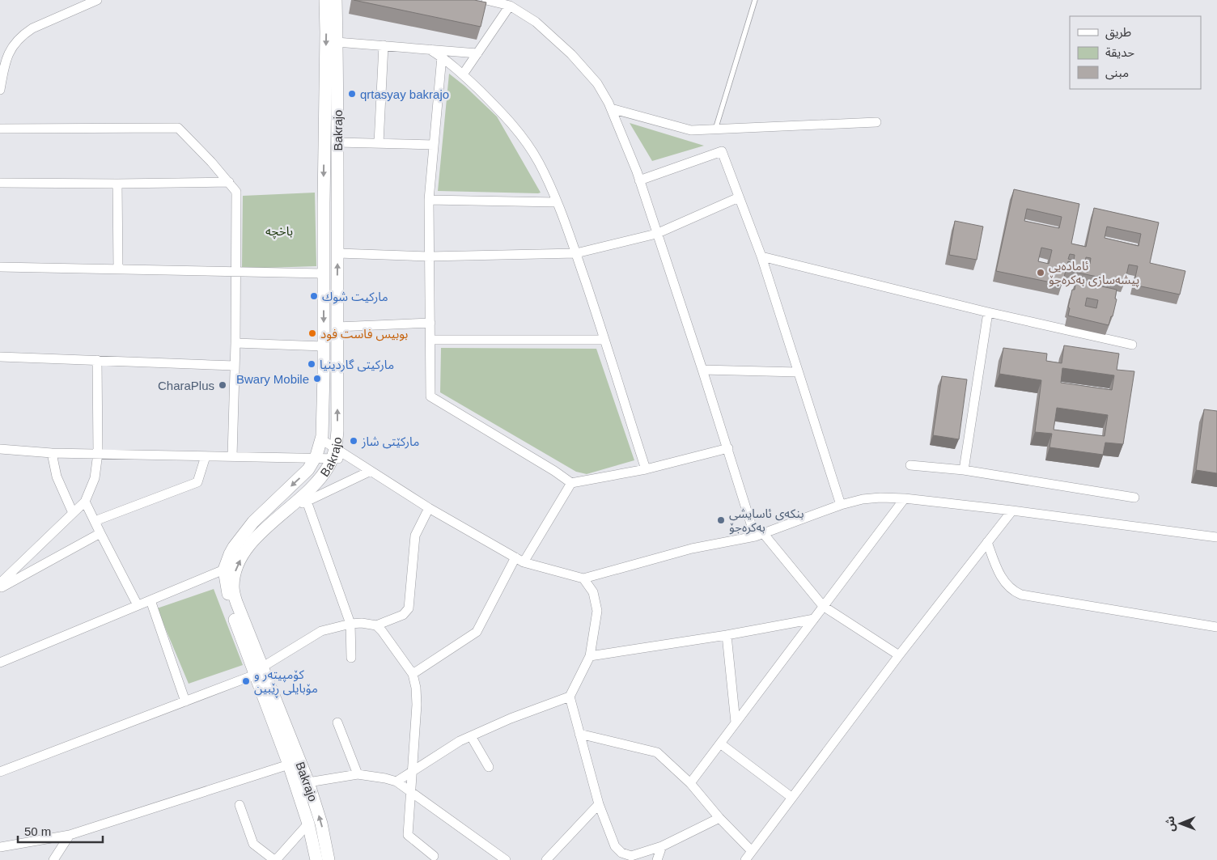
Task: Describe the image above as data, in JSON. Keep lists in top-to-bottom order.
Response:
{
  "streets": {
    "street": ["Bakrajo"]
  },
  "parks": ["باخچە"],
  "places": [
    "qrtasyay bakrajo",
    "ئامادەیی پیشەسازی بەکرەجۆ",
    "ماركيت شوك",
    "بوبيس فاست فود",
    "مارکیتی گاردینیا",
    "Bwary Mobile",
    "CharaPlus",
    "مارکێتی شاز",
    "بنکەی ئاسایشی بەکرەجۆ",
    "کۆمپیتەر و مۆبایلی ڕێبین"
  ],
  "legend": ["طريق", "حديقة", "مبنى"],
  "scale_bar": "50 m",
  "north": "left"
}
